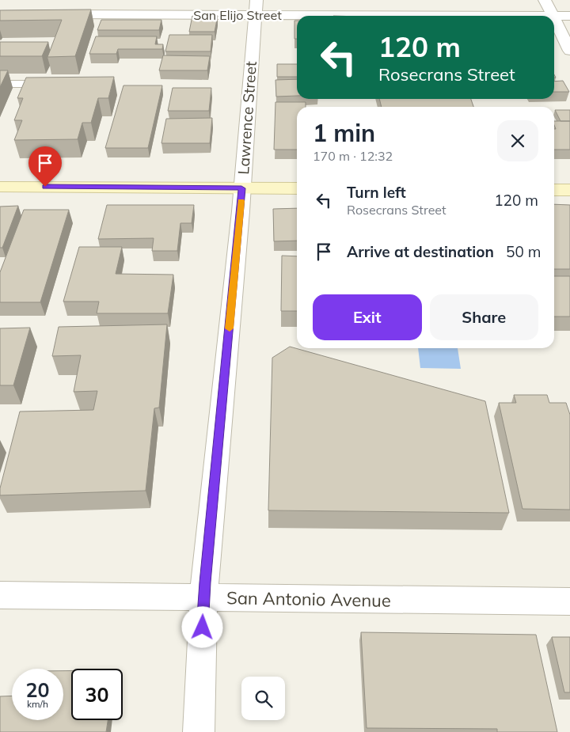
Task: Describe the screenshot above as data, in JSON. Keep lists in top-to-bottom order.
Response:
{
  "streets": {
    "street": ["San Elijo Street", "Lawrence Street", "San Antonio Avenue"]
  },
  "crossings": [
    ["San Elijo Street", "Lawrence Street"],
    ["Lawrence Street", "San Antonio Avenue"]
  ],
  "page": {
    "turn": ["120 m", "Rosecrans Street"],
    "heading": ["1 min", "170 m · 12:32"],
    "list": [
      {
        "name": "Turn left",
        "note": "Rosecrans Street",
        "value": "120 m"
      },
      {
        "name": "Arrive at destination",
        "value": "50 m"
      }
    ],
    "buttons": ["Exit", "Share"],
    "speed": "20 km/h",
    "limit": "30"
  }
}
